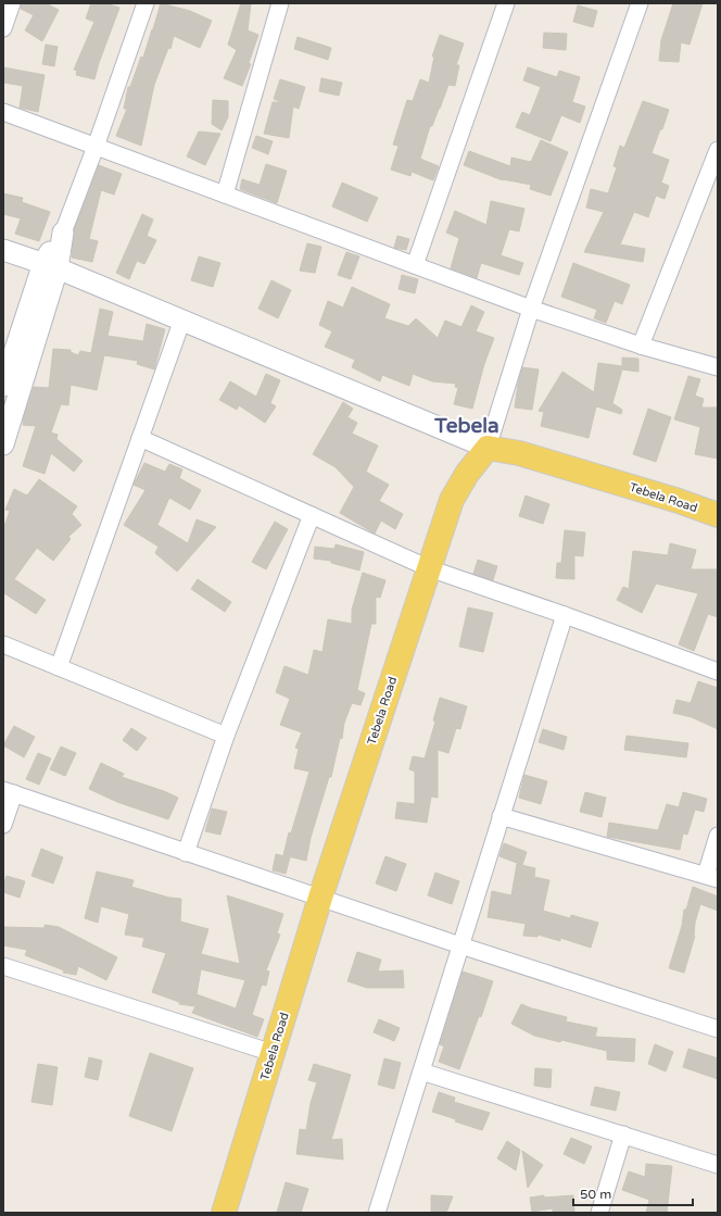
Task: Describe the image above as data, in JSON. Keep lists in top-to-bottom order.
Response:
{
  "streets": {
    "main road": ["Tebela Road"]
  },
  "districts": ["Tebela"],
  "scale_bar": "50 m"
}
